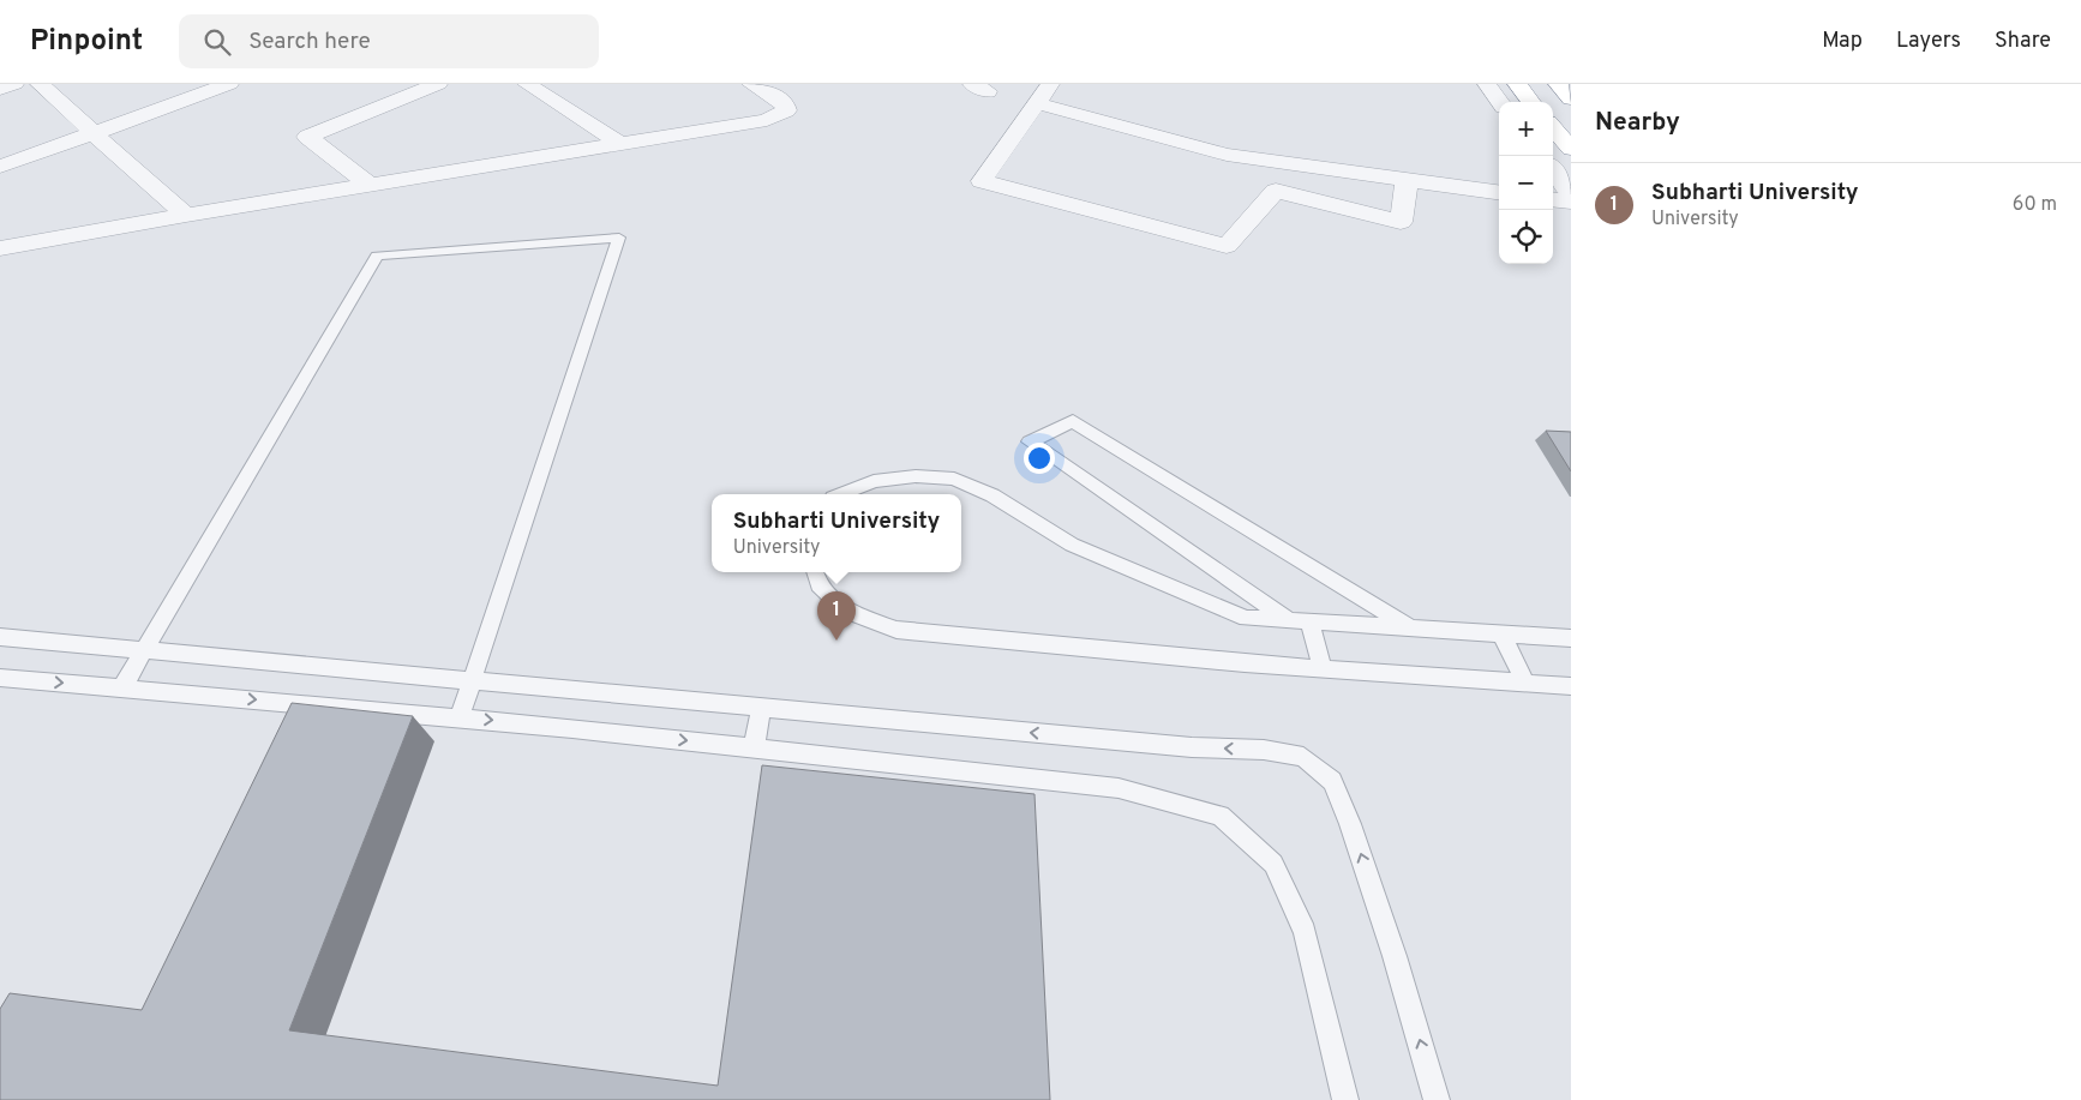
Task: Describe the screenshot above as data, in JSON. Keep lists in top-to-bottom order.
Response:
{
  "page": {
    "header": "Pinpoint",
    "search": "Search here",
    "nav": ["Map", "Layers", "Share"],
    "heading": "Nearby",
    "map_buttons": ["+", "−"],
    "list": [
      {
        "mark": "1",
        "name": "Subharti University",
        "note": "University",
        "value": "60 m"
      }
    ],
    "popup": ["Subharti University", "University"],
    "pins": "1"
  }
}
